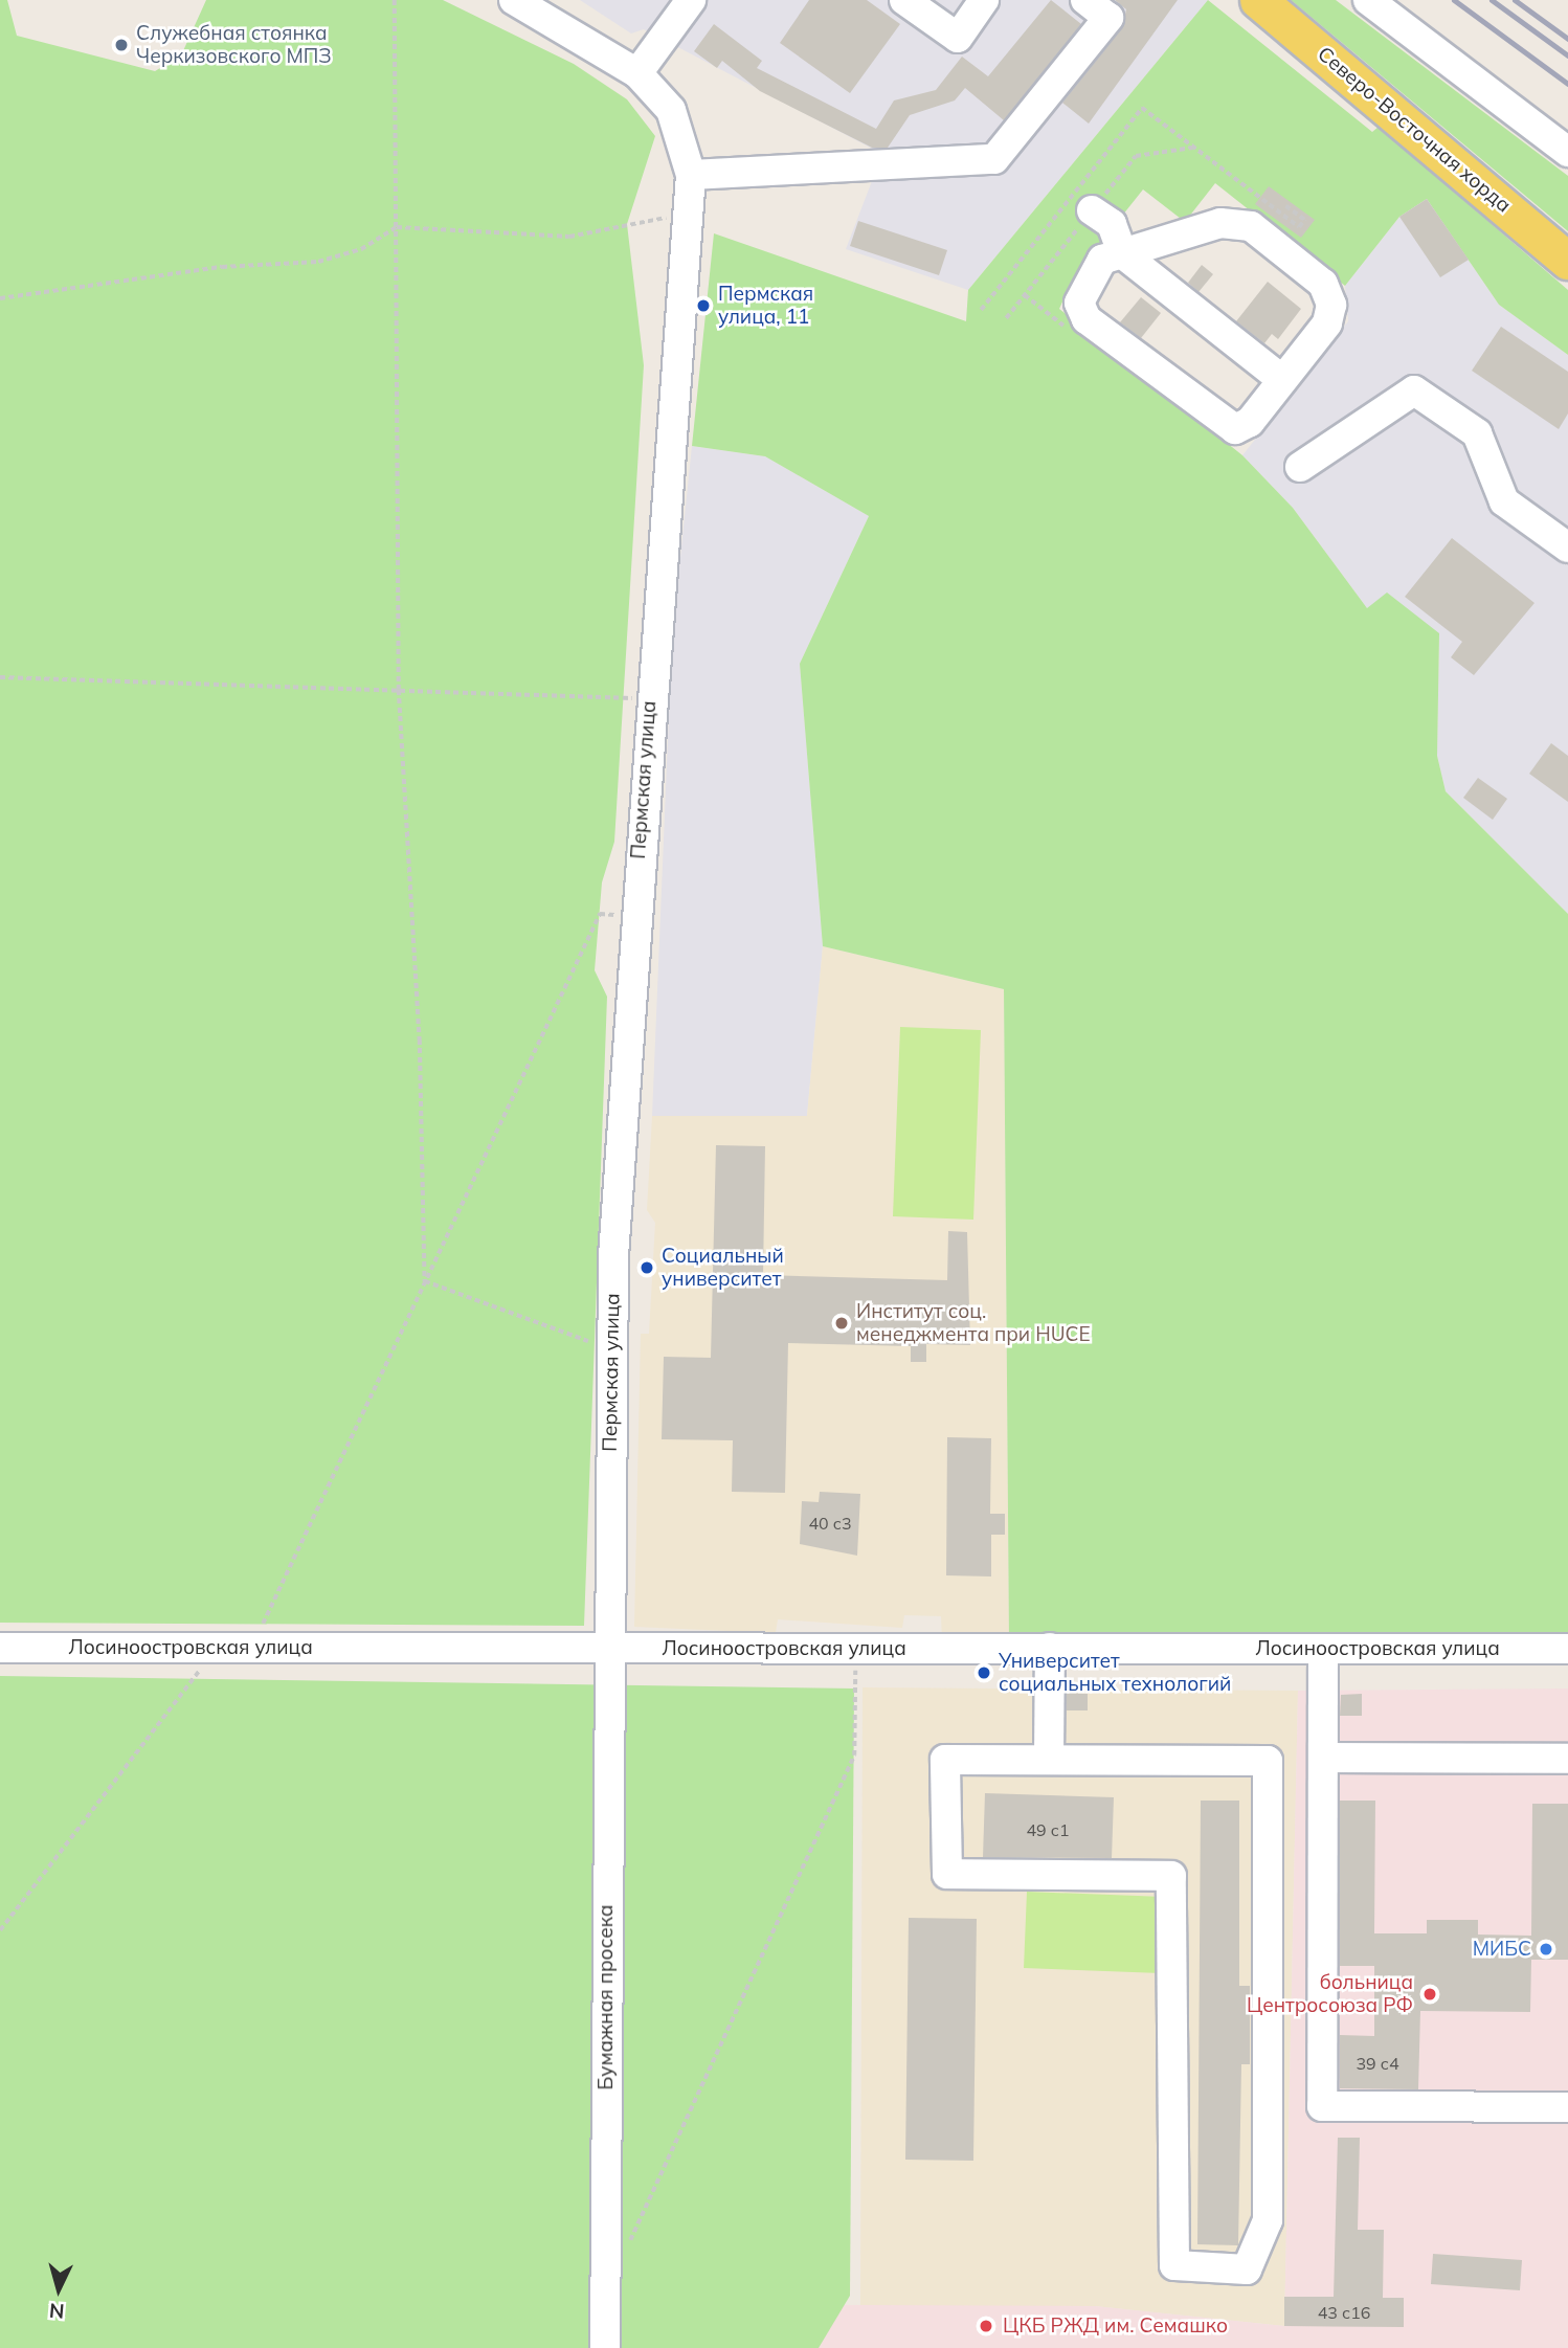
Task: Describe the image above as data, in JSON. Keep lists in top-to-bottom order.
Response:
{
  "streets": {
    "main road": ["Северо-Восточная хорда"],
    "street": ["Пермская улица", "Лосиноостровская улица", "Бумажная просека"]
  },
  "crossings": [
    ["Пермская улица", "Лосиноостровская улица"],
    ["Пермская улица", "Бумажная просека"],
    ["Лосиноостровская улица", "Бумажная просека"]
  ],
  "places": [
    "Служебная стоянка Черкизовского МПЗ",
    "Пермская улица, 11",
    "Социальный университет",
    "Институт соц. менеджмента при HUCE",
    "Университет социальных технологий",
    "МИБС",
    "больница Центросоюза РФ",
    "ЦКБ РЖД им. Семашко"
  ],
  "house_numbers": [
    "40 с3",
    "49 с1",
    "39 с4",
    "43 с16"
  ],
  "north": "bottom"
}
